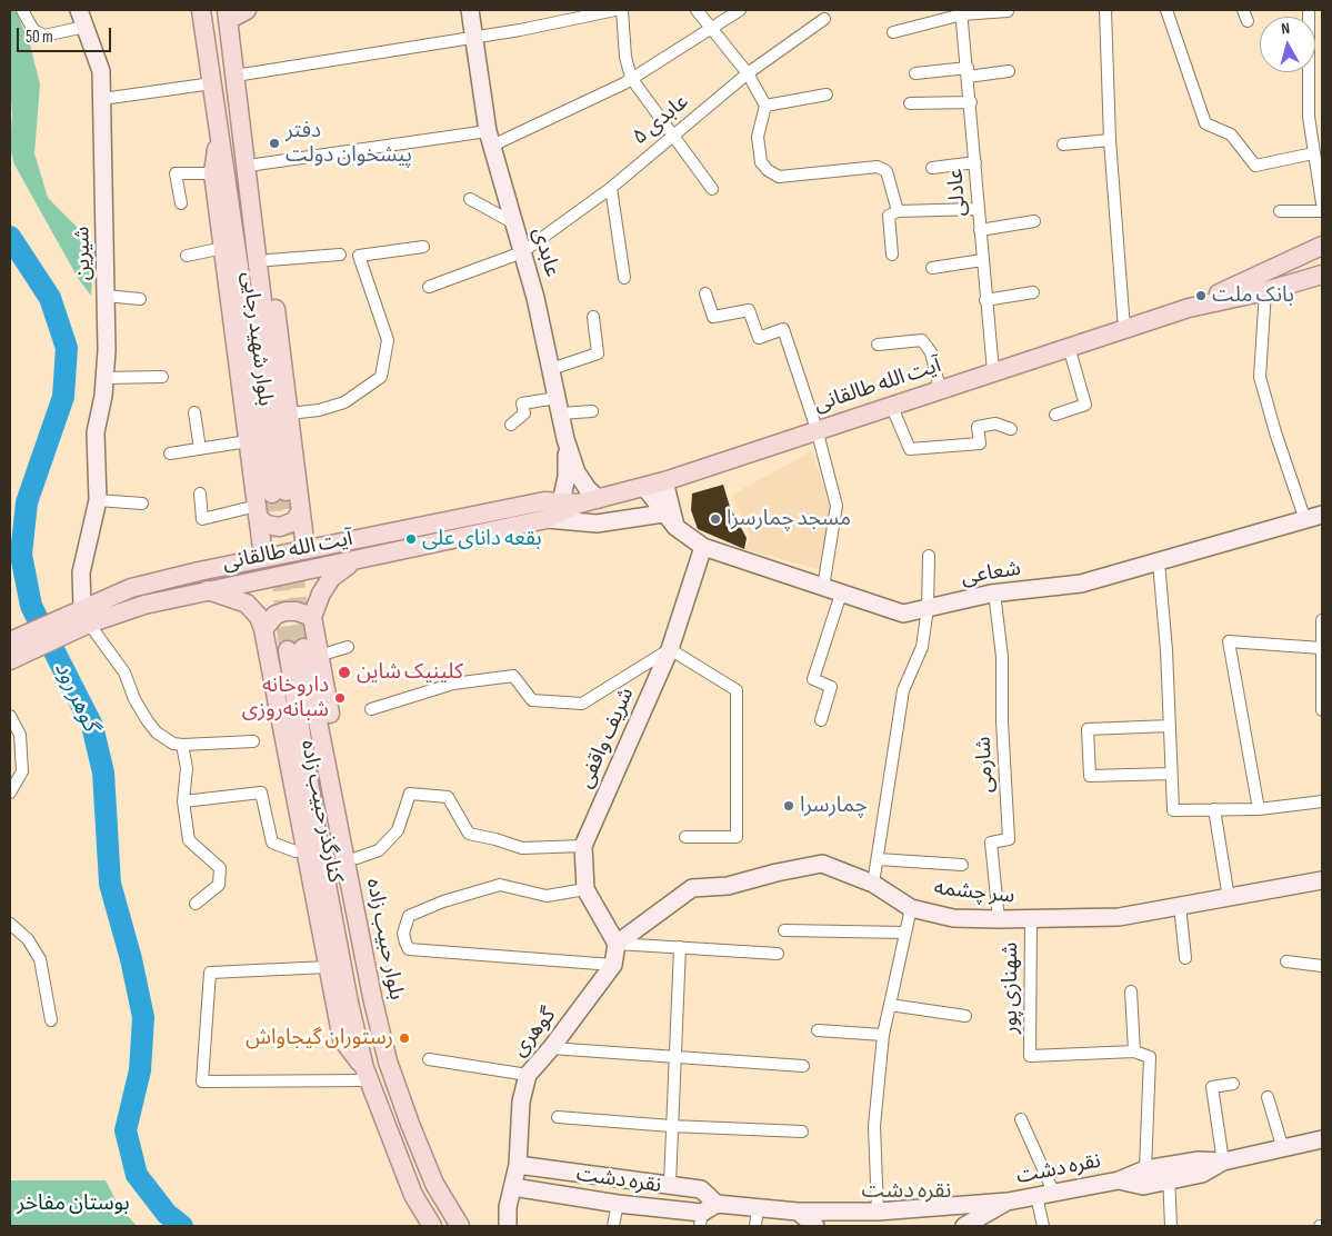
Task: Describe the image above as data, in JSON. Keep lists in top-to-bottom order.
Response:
{
  "streets": {
    "main road": [
      "بلوار شهید رجایی",
      "آیت الله طالقانی",
      "کنارگذر حبیب زاده",
      "بلوار حبیب زاده"
    ],
    "street": [
      "عابدی ۵",
      "عادلی",
      "عابدی",
      "شیرین",
      "شعاعی",
      "شریف واقفی",
      "شارمی",
      "سر چشمه",
      "شهنازی پور",
      "گوهری",
      "نقره دشت"
    ]
  },
  "crossings": [
    ["عابدی ۵", "عابدی"],
    ["عادلی", "آیت الله طالقانی"],
    ["عابدی", "آیت الله طالقانی"],
    ["شیرین", "آیت الله طالقانی"],
    ["بلوار شهید رجایی", "آیت الله طالقانی"],
    ["آیت الله طالقانی", "شعاعی"],
    ["آیت الله طالقانی", "کنارگذر حبیب زاده"],
    ["شعاعی", "شریف واقفی"],
    ["شعاعی", "شارمی"],
    ["شریف واقفی", "سر چشمه"],
    ["شریف واقفی", "گوهری"],
    ["شارمی", "سر چشمه"],
    ["کنارگذر حبیب زاده", "بلوار حبیب زاده"],
    ["سر چشمه", "شهنازی پور"],
    ["سر چشمه", "گوهری"],
    ["گوهری", "نقره دشت"]
  ],
  "districts": ["نقره دشت"],
  "water": ["گوهر رود"],
  "parks": ["بوستان مفاخر"],
  "places": [
    "دفتر پیشخوان دولت",
    "بانک ملت",
    "مسجد چمارسرا",
    "بقعه دانای علی",
    "کلینیک شاین",
    "داروخانه شبانه‌روزی",
    "چمارسرا",
    "رستوران گیجاواش"
  ],
  "scale_bar": "50 m",
  "north": "top"
}
